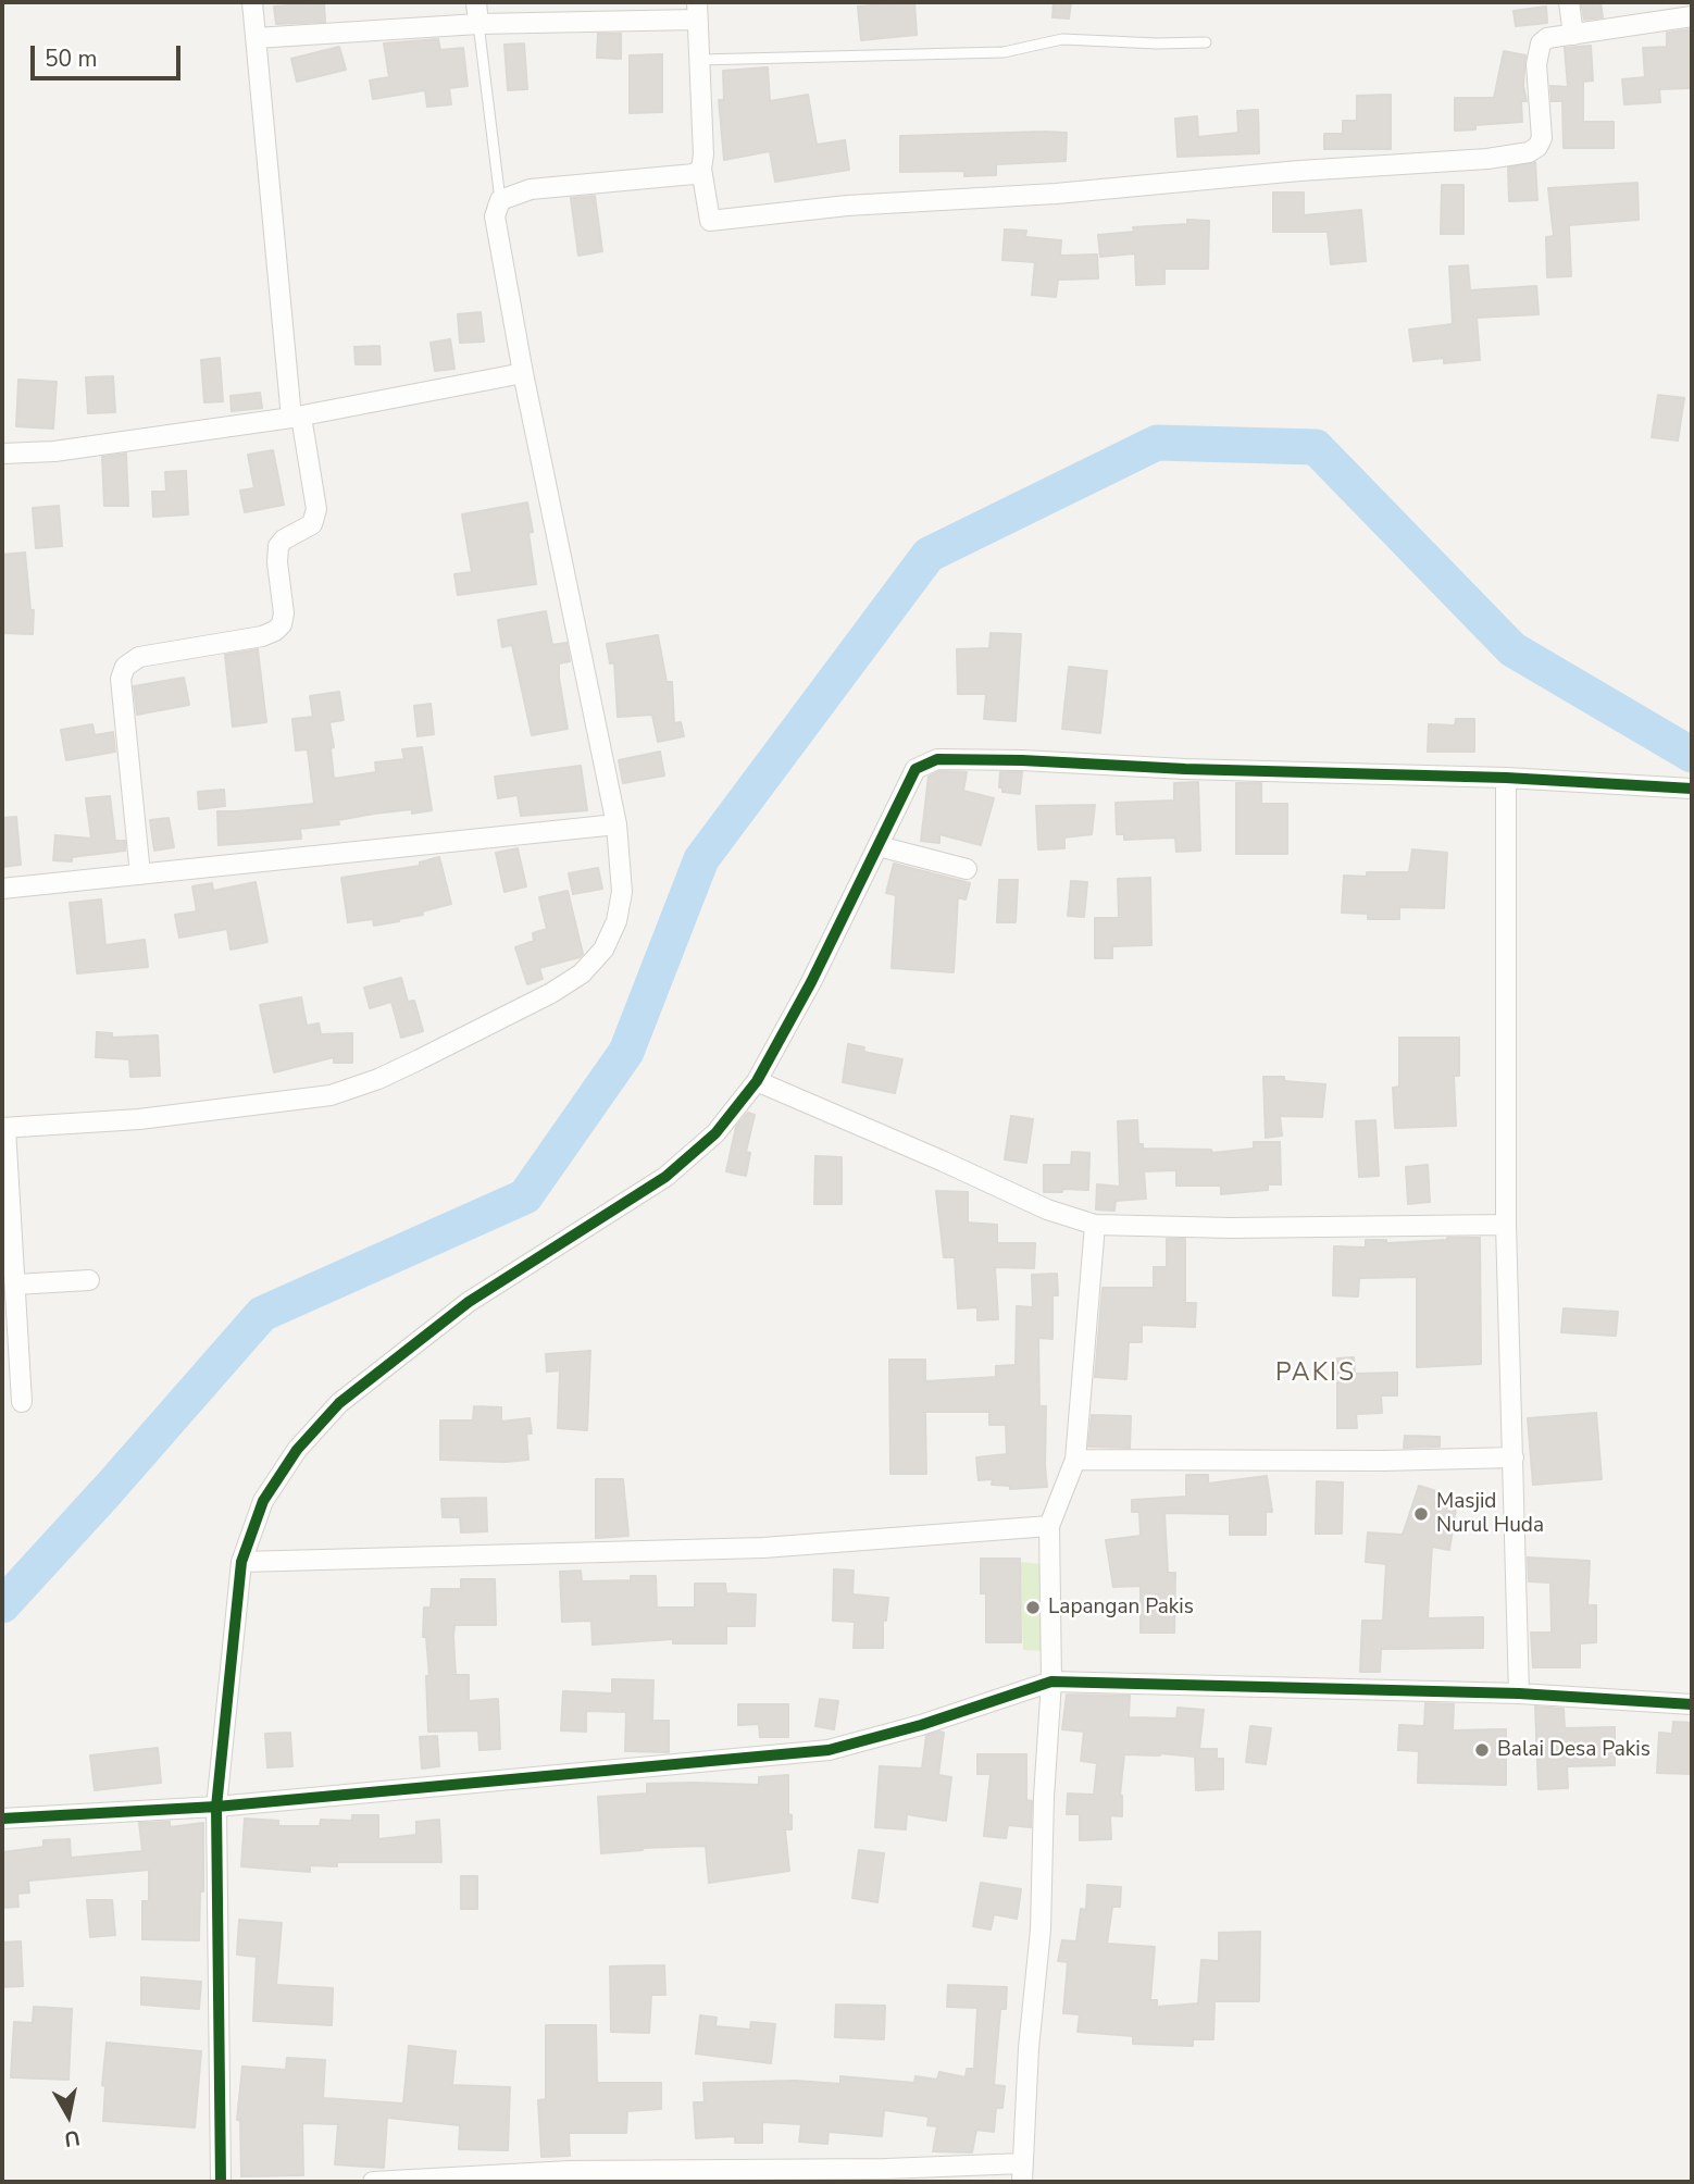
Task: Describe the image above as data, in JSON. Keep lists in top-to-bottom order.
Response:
{
  "districts": ["PAKIS"],
  "places": ["Masjid Nurul Huda", "Lapangan Pakis", "Balai Desa Pakis"],
  "scale_bar": "50 m",
  "north": "bottom"
}
